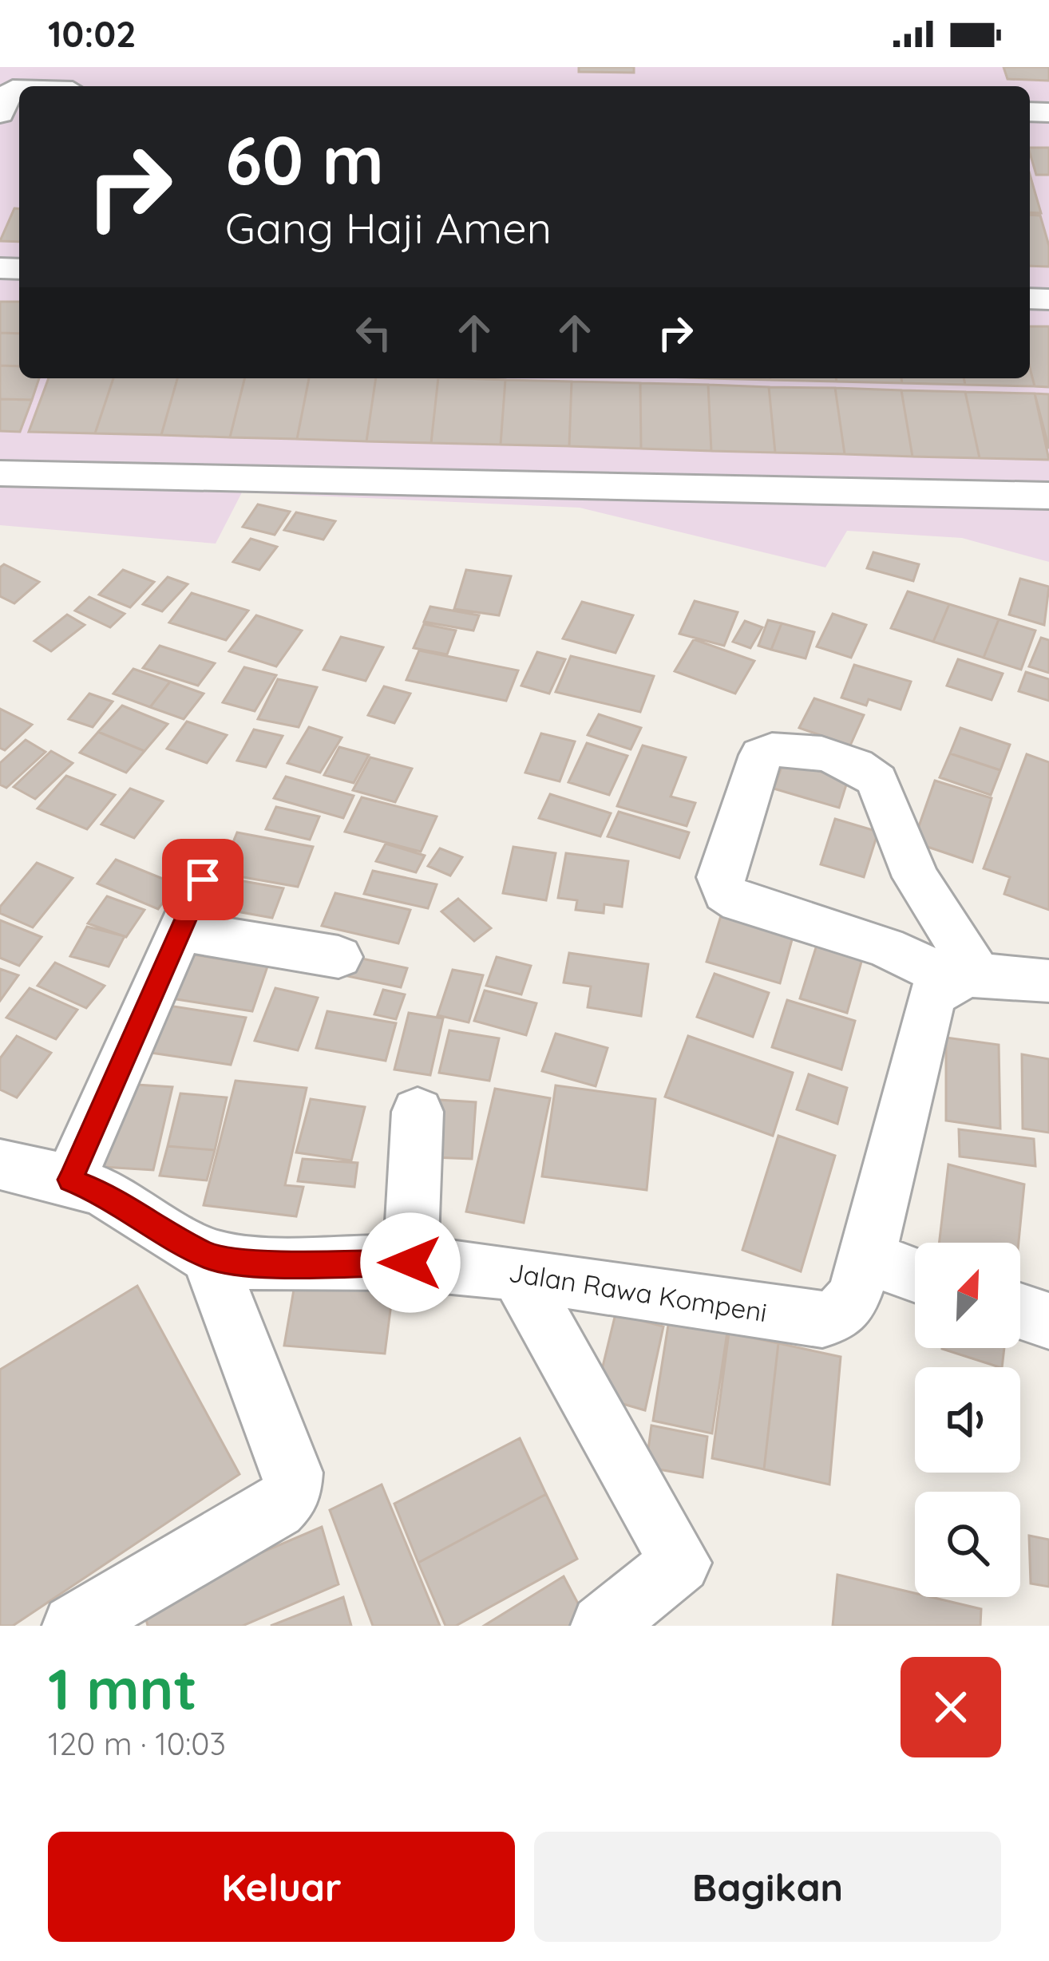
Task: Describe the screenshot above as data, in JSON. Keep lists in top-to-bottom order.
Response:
{
  "streets": {
    "street": ["Jalan Rawa Kompeni"]
  },
  "north": "top right",
  "page": {
    "status": "10:02",
    "turn": ["60 m", "Gang Haji Amen"],
    "heading": ["1 mnt", "120 m · 10:03"],
    "buttons": ["Keluar", "Bagikan"]
  }
}
